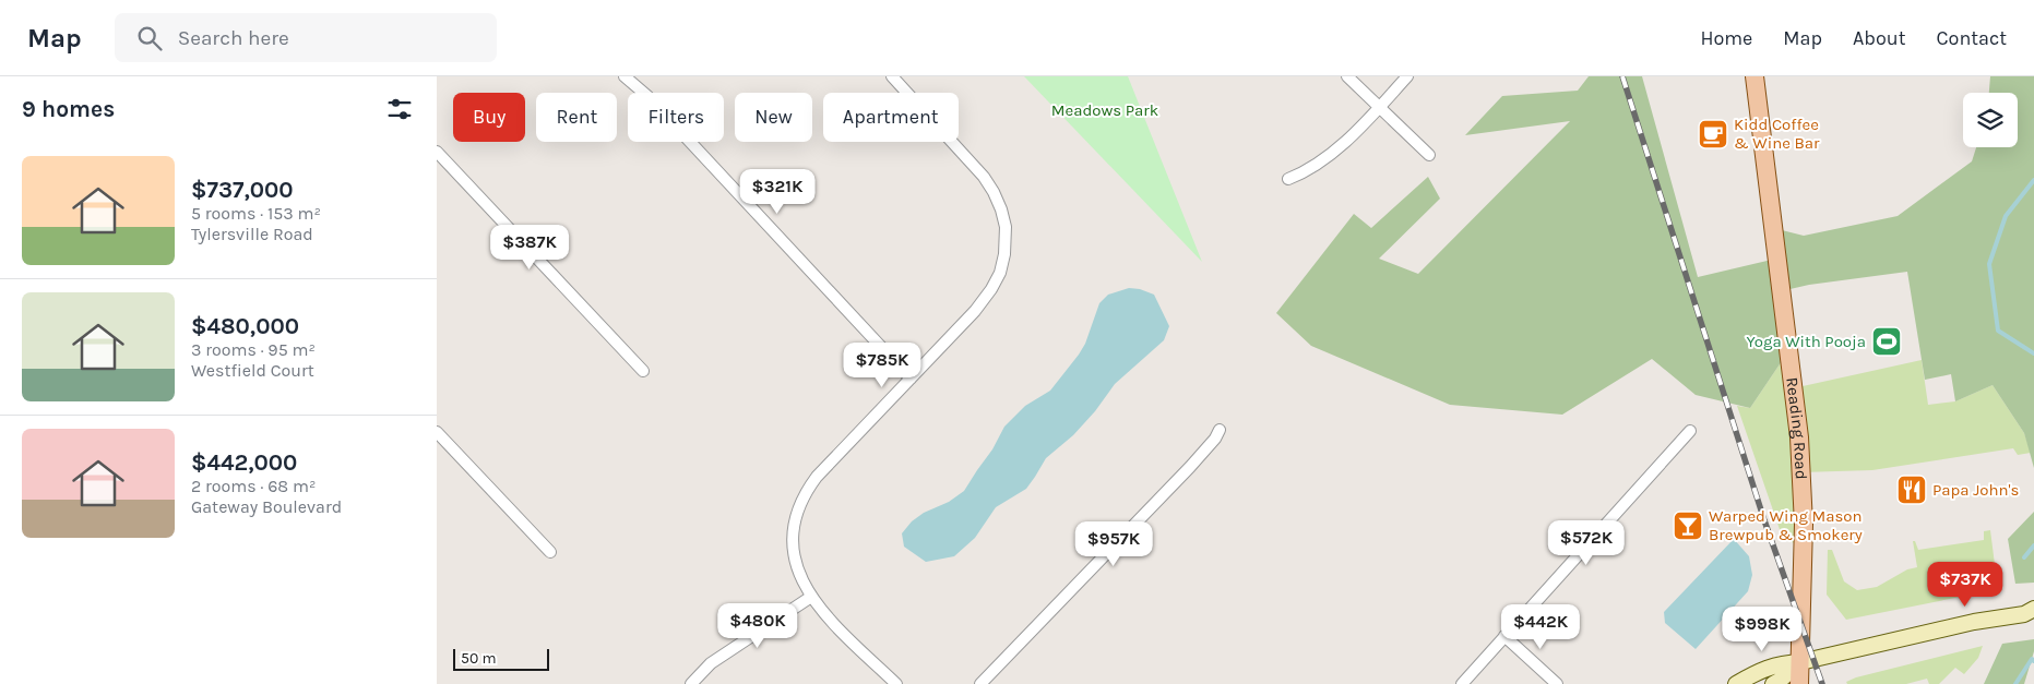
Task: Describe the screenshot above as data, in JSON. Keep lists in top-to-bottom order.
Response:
{
  "streets": {
    "main road": ["Reading Road"]
  },
  "parks": ["Meadows Park"],
  "places": {
    "cafe": ["Kidd Coffee & Wine Bar"],
    "sports": ["Yoga With Pooja"],
    "restaurant": ["Papa John's"],
    "bar": ["Warped Wing Mason Brewpub & Smokery"]
  },
  "scale_bar": "50 m",
  "page": {
    "header": "Map",
    "search": "Search here",
    "nav": [
      "Home",
      "Map",
      "About",
      "Contact"
    ],
    "heading": "9 homes",
    "chip": [
      "Buy",
      "Rent",
      "Filters",
      "New",
      "Apartment"
    ],
    "list": [
      {
        "name": "$737,000",
        "note": "5 rooms · 153 m² · Tylersville Road"
      },
      {
        "name": "$480,000",
        "note": "3 rooms · 95 m² · Westfield Court"
      },
      {
        "name": "$442,000",
        "note": "2 rooms · 68 m² · Gateway Boulevard"
      }
    ],
    "price": [
      "$321K",
      "$387K",
      "$785K",
      "$572K",
      "$957K",
      "$737K",
      "$480K",
      "$442K",
      "$998K"
    ],
    "scale": "50 m"
  }
}
